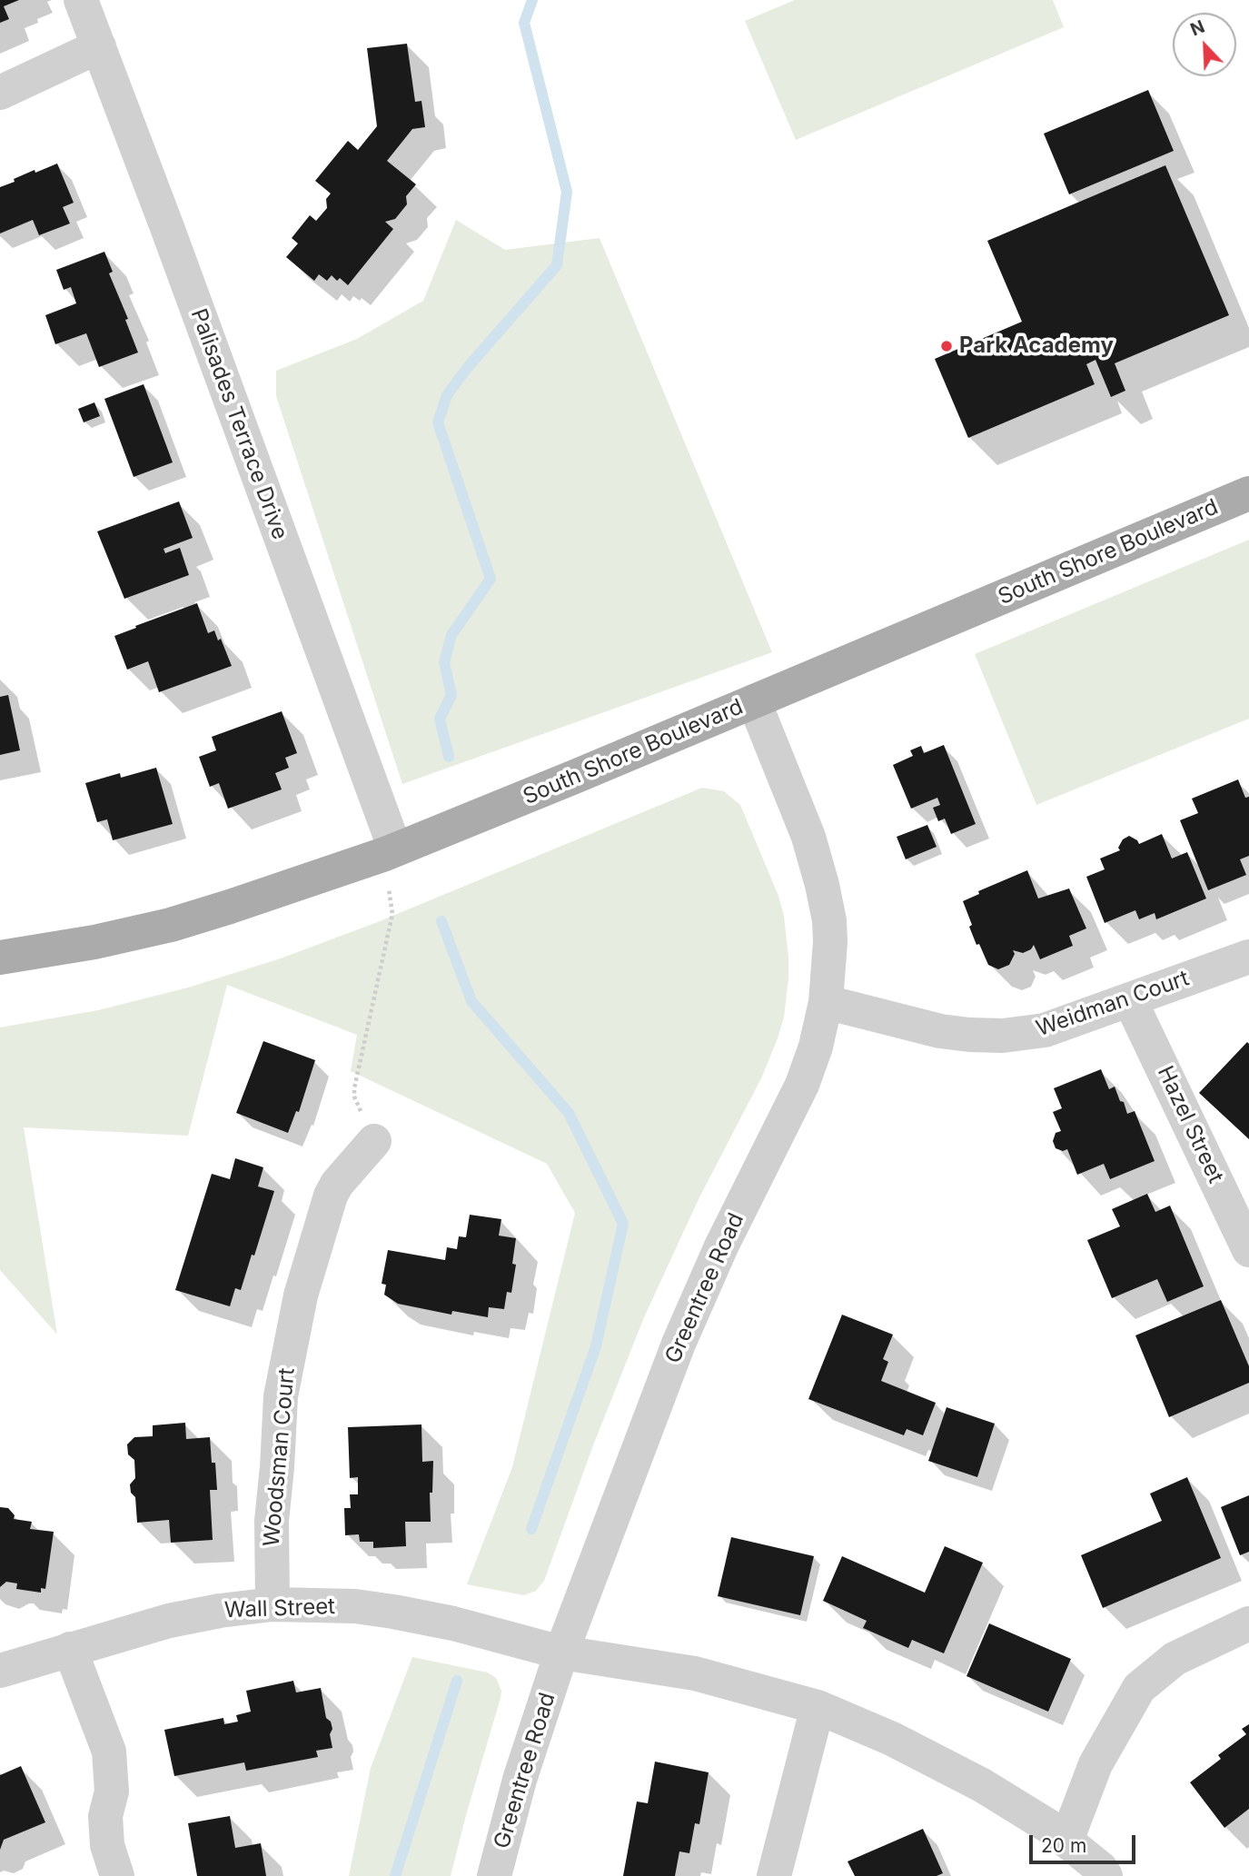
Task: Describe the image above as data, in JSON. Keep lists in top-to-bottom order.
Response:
{
  "streets": {
    "main road": ["South Shore Boulevard"],
    "street": [
      "Palisades Terrace Drive",
      "Weidman Court",
      "Hazel Street",
      "Greentree Road",
      "Woodsman Court",
      "Wall Street"
    ]
  },
  "crossings": [
    ["Palisades Terrace Drive", "South Shore Boulevard"],
    ["South Shore Boulevard", "Greentree Road"],
    ["Weidman Court", "Hazel Street"],
    ["Weidman Court", "Greentree Road"],
    ["Greentree Road", "Wall Street"],
    ["Woodsman Court", "Wall Street"]
  ],
  "places": ["Park Academy"],
  "scale_bar": "20 m",
  "north": "top left"
}
